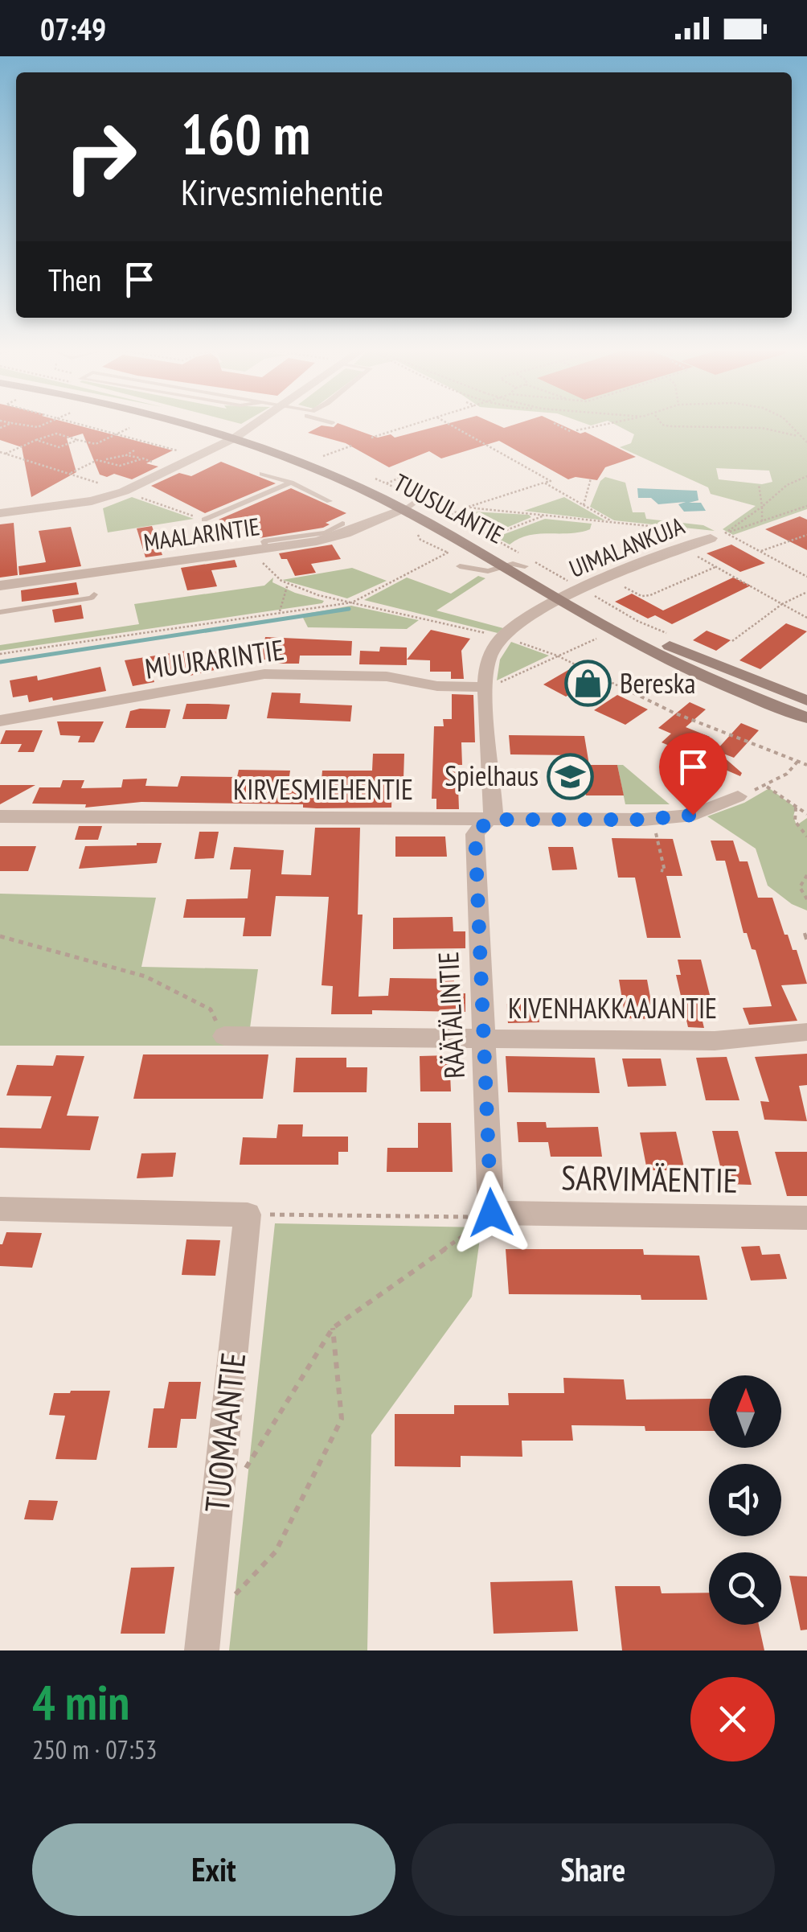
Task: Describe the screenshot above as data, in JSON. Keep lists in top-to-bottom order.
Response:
{
  "streets": {
    "main road": ["TUUSULANTIE"],
    "street": [
      "MAALARINTIE",
      "UIMALANKUJA",
      "MUURARINTIE",
      "KIRVESMIEHENTIE",
      "KIVENHAKKAAJANTIE",
      "RÄÄTÄLINTIE",
      "SARVIMÄENTIE",
      "TUOMAANTIE"
    ]
  },
  "crossings": [
    ["TUUSULANTIE", "MAALARINTIE"],
    ["TUUSULANTIE", "UIMALANKUJA"],
    ["UIMALANKUJA", "RÄÄTÄLINTIE"],
    ["MUURARINTIE", "RÄÄTÄLINTIE"],
    ["KIRVESMIEHENTIE", "RÄÄTÄLINTIE"],
    ["KIVENHAKKAAJANTIE", "RÄÄTÄLINTIE"],
    ["RÄÄTÄLINTIE", "SARVIMÄENTIE"]
  ],
  "places": {
    "shop": ["Bereska"],
    "school or university": ["Spielhaus"]
  },
  "north": "top",
  "page": {
    "status": "07:49",
    "turn": ["160 m", "Kirvesmiehentie"],
    "then": "Then",
    "heading": ["4 min", "250 m · 07:53"],
    "buttons": ["Exit", "Share"]
  }
}
